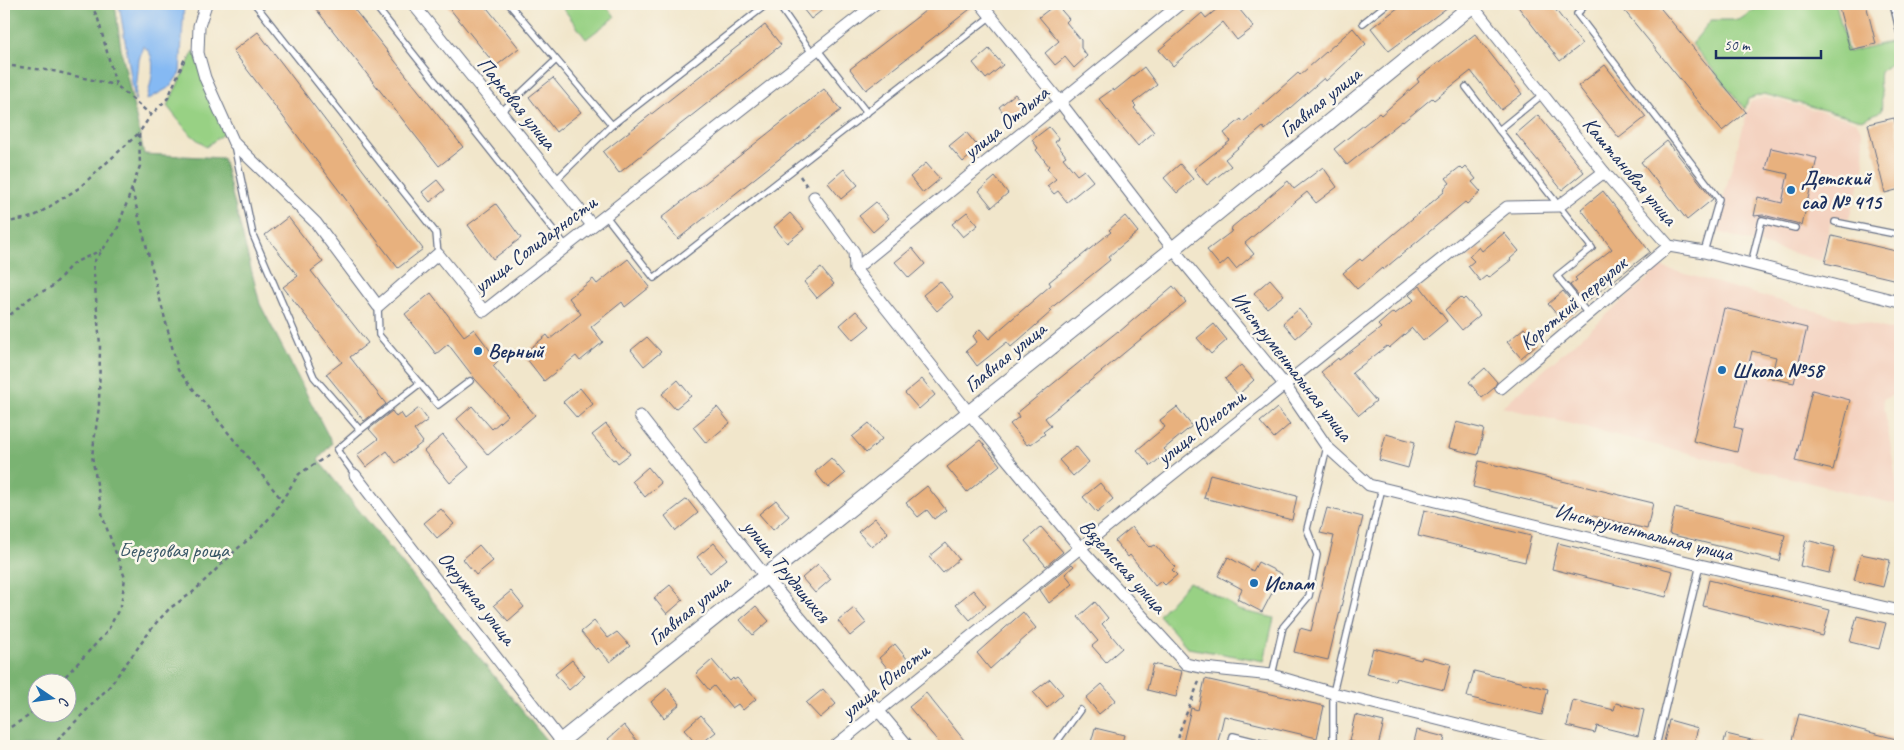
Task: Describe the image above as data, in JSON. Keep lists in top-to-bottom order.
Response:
{
  "streets": {
    "street": [
      "Главная улица",
      "Парковая улица",
      "улица Отдыха",
      "Каштановая улица",
      "улица Солидарности",
      "Короткий переулок",
      "Инструментальная улица",
      "улица Юности",
      "Вяземская улица",
      "улица Трудящихся",
      "Окружная улица"
    ]
  },
  "crossings": [
    ["Главная улица", "Каштановая улица"],
    ["Главная улица", "Инструментальная улица"],
    ["Главная улица", "Вяземская улица"],
    ["Главная улица", "улица Трудящихся"],
    ["Главная улица", "Окружная улица"],
    ["Парковая улица", "улица Солидарности"],
    ["улица Отдыха", "Инструментальная улица"],
    ["улица Отдыха", "Вяземская улица"],
    ["Каштановая улица", "Короткий переулок"],
    ["Инструментальная улица", "улица Юности"],
    ["улица Юности", "Вяземская улица"],
    ["улица Юности", "улица Трудящихся"]
  ],
  "parks": ["Березовая роща"],
  "places": [
    "Детский сад № 415",
    "Верный",
    "Школа №58",
    "Ислам"
  ],
  "scale_bar": "50 m",
  "north": "right"
}
